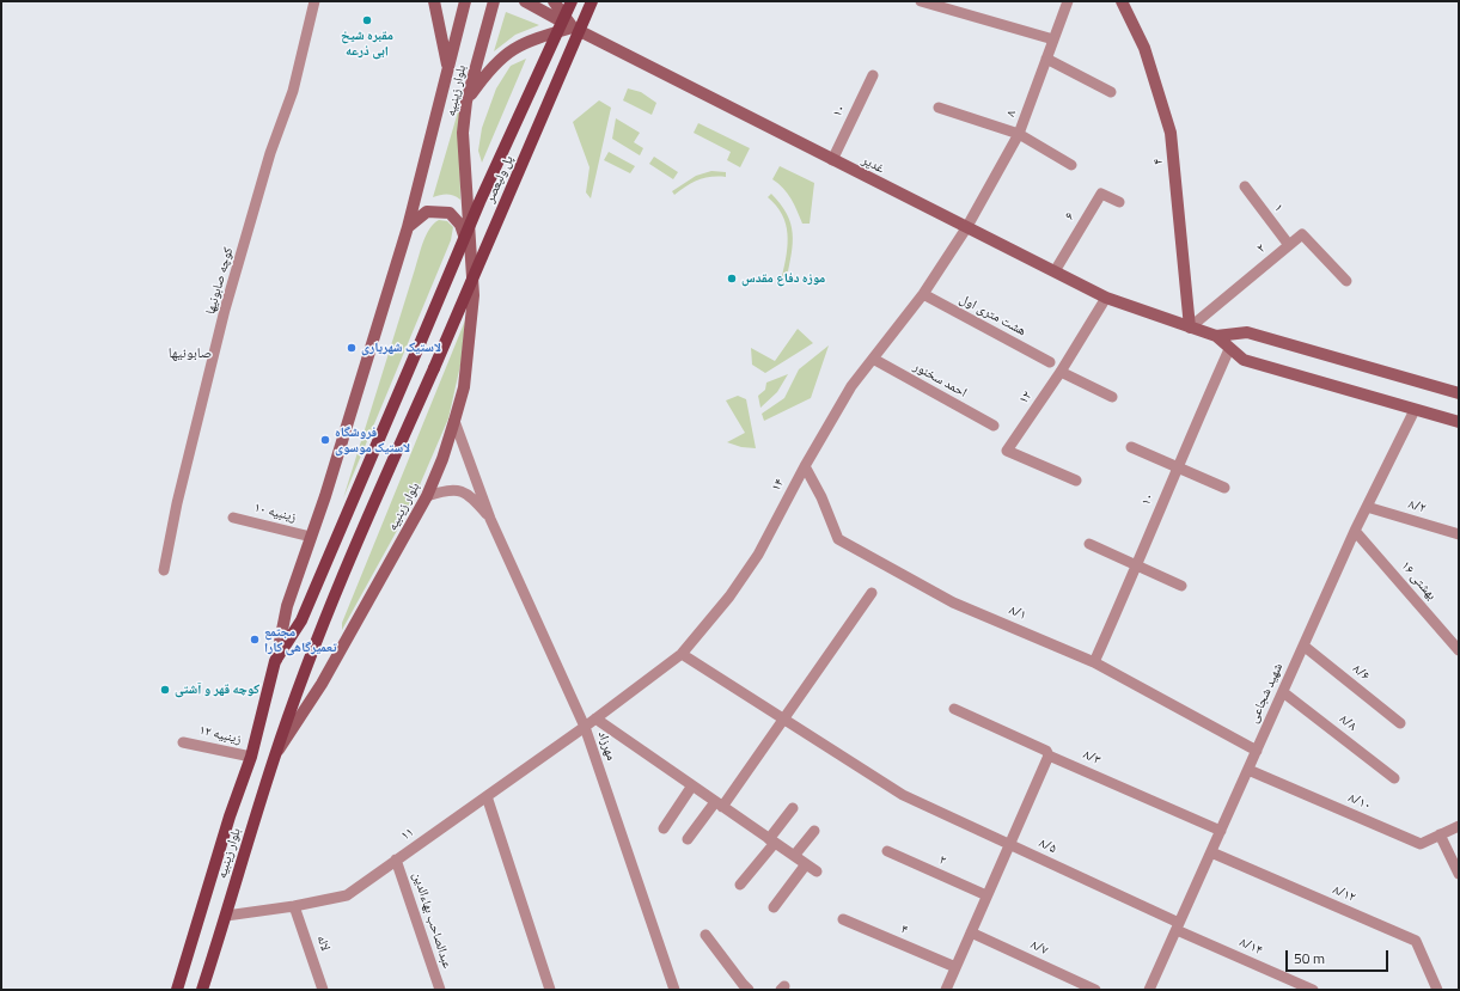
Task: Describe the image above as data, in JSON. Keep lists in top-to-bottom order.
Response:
{
  "streets": {
    "main road": [
      "بلوار زینبیه",
      "۴",
      "غدیر",
      "پل ولیعصر"
    ],
    "street": [
      "۱۰",
      "۸",
      "۱",
      "۶",
      "۲",
      "کوچه صابونیها",
      "هشت متری اول",
      "احمد سخنور",
      "۱۲",
      "۱۴",
      "۸/۲",
      "زینبیه ۱۰",
      "۱۶ بهشتی",
      "۸/۱",
      "۸/۶",
      "شهید شجاعی",
      "۸/۸",
      "زینبیه ۱۲",
      "مهرزاد",
      "۸/۳",
      "۸/۱۰",
      "۱۱",
      "۸/۵",
      "۸/۱۲",
      "عبدالصاحب بهاءالدین",
      "لاله",
      "۸/۱۴",
      "۸/۷"
    ]
  },
  "crossings": [
    ["بلوار زینبیه", "پل ولیعصر"],
    ["بلوار زینبیه", "زینبیه ۱۰"],
    ["بلوار زینبیه", "زینبیه ۱۲"],
    ["بلوار زینبیه", "۱۱"],
    ["۱۰", "غدیر"],
    ["۱۰", "۸/۱"],
    ["۸", "غدیر"],
    ["۸", "۱۴"],
    ["۴", "غدیر"],
    ["۴", "۲"],
    ["غدیر", "۶"],
    ["غدیر", "۲"],
    ["غدیر", "۱۲"],
    ["غدیر", "۱۴"],
    ["۱", "۲"],
    ["هشت متری اول", "۱۴"],
    ["احمد سخنور", "۱۴"],
    ["۱۴", "۸/۱"],
    ["۱۴", "مهرزاد"],
    ["۱۴", "۱۱"],
    ["۱۴", "۸/۵"],
    ["۸/۲", "شهید شجاعی"],
    ["۱۶ بهشتی", "شهید شجاعی"],
    ["۸/۱", "شهید شجاعی"],
    ["۸/۶", "شهید شجاعی"],
    ["شهید شجاعی", "۸/۸"],
    ["شهید شجاعی", "۸/۳"],
    ["شهید شجاعی", "۸/۱۰"],
    ["شهید شجاعی", "۸/۵"],
    ["شهید شجاعی", "۸/۱۲"],
    ["شهید شجاعی", "۸/۱۴"],
    ["مهرزاد", "۱۱"],
    ["۱۱", "عبدالصاحب بهاءالدین"],
    ["۱۱", "لاله"],
    ["۸/۵", "۸/۱۴"]
  ],
  "districts": ["صابونیها"],
  "places": [
    "مقبره شیخ ابی ذرعه",
    "موزه دفاع مقدس",
    "لاستیک شهریاری",
    "فروشگاه لاستیک موسوی",
    "مجتمع تعمیرگاهی کارا",
    "کوچه قهر و آشتی"
  ],
  "scale_bar": "50 m"
}
